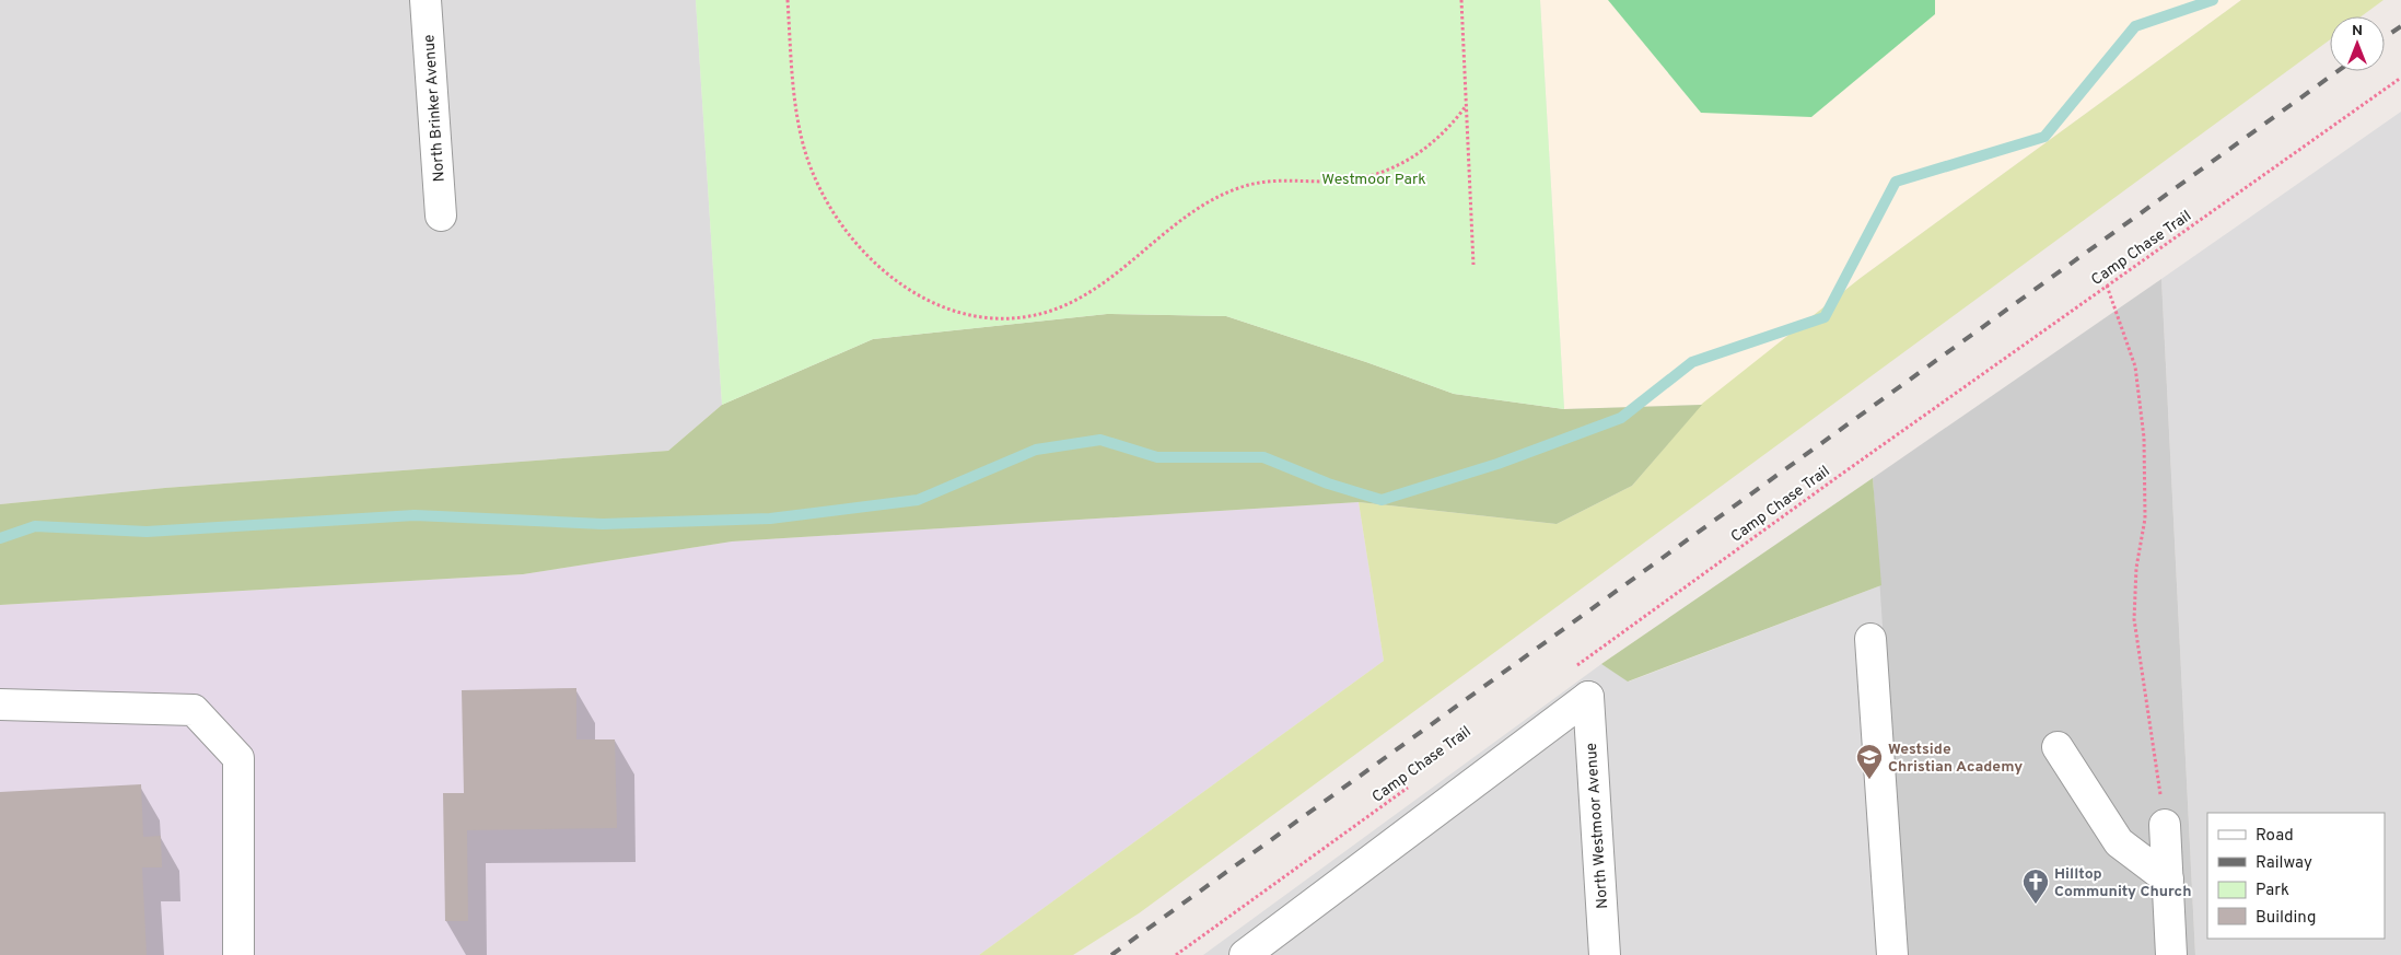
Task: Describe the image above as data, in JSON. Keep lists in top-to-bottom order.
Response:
{
  "streets": {
    "street": ["North Brinker Avenue", "North Westmoor Avenue"],
    "path": ["Camp Chase Trail"]
  },
  "parks": ["Westmoor Park"],
  "places": {
    "school or university": ["Westside Christian Academy"],
    "church": ["Hilltop Community Church"]
  },
  "legend": [
    "Road",
    "Railway",
    "Park",
    "Building"
  ],
  "north": "top"
}
